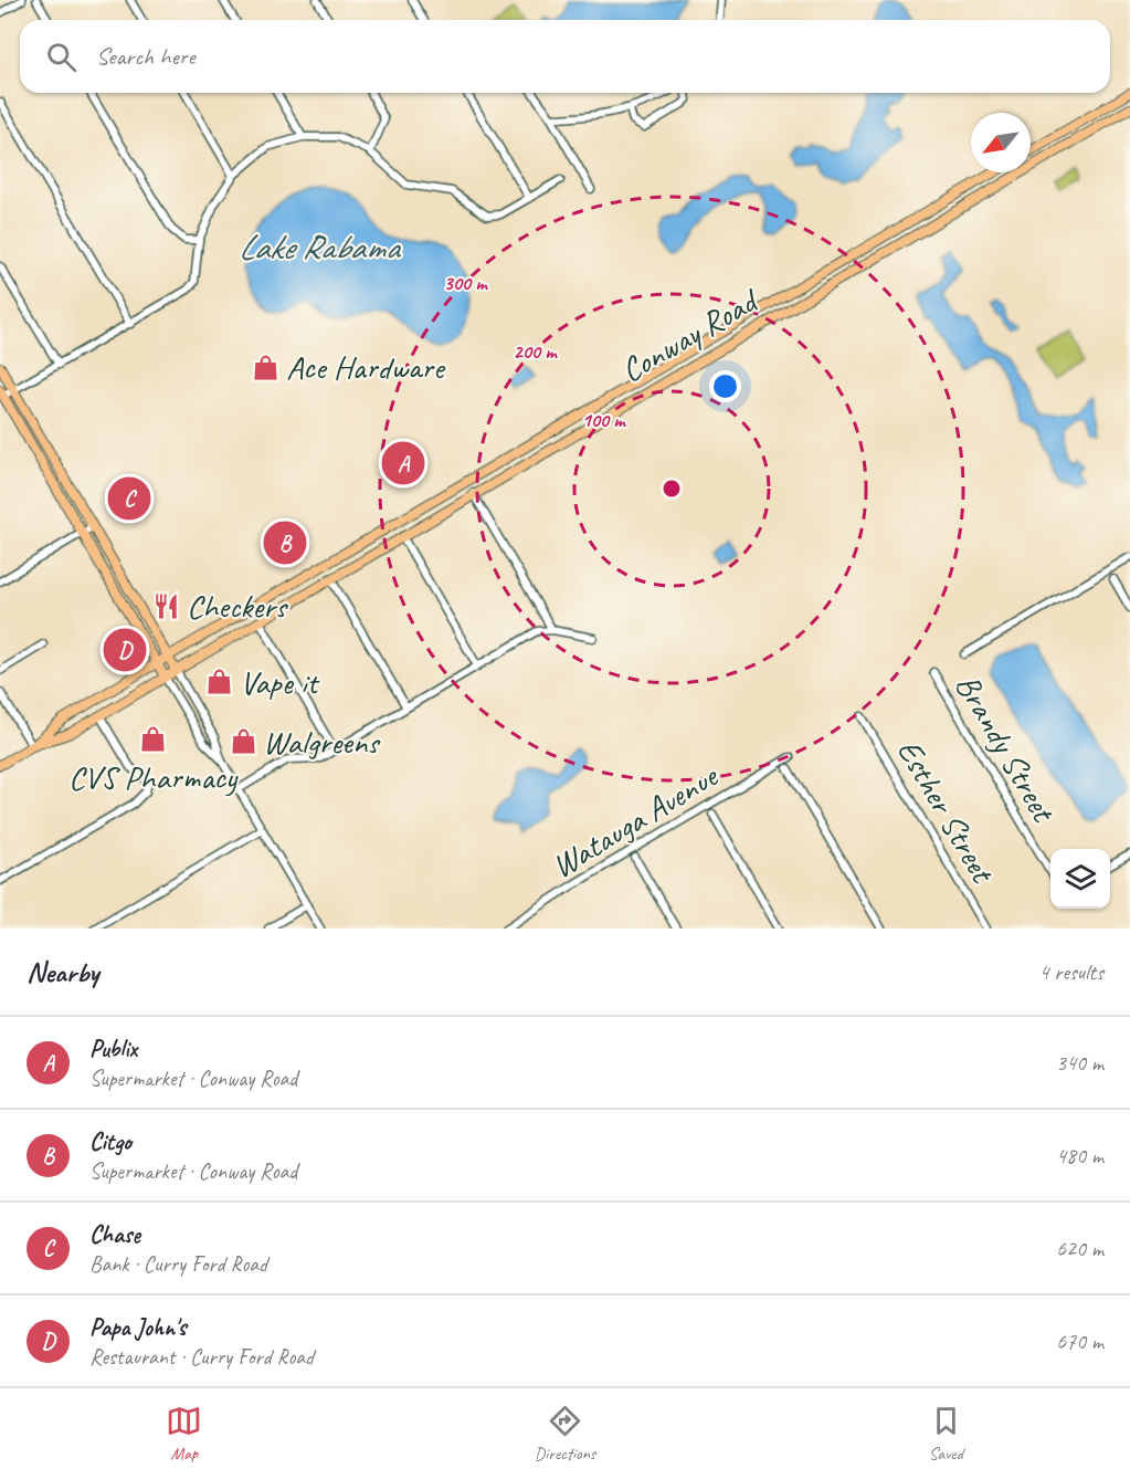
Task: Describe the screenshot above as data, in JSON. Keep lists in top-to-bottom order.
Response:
{
  "streets": {
    "main road": ["Conway Road"],
    "street": ["Brandy Street", "Esther Street", "Watauga Avenue"]
  },
  "water": ["Lake Rabama"],
  "places": {
    "shop": [
      "Ace Hardware",
      "Vape it",
      "CVS Pharmacy",
      "Walgreens"
    ],
    "restaurant": ["Checkers"]
  },
  "north": "bottom left",
  "page": {
    "search": "Search here",
    "pins": [
      "A",
      "C",
      "B",
      "D"
    ],
    "heading": ["Nearby", "4 results"],
    "list": [
      {
        "mark": "A",
        "name": "Publix",
        "note": "Supermarket · Conway Road",
        "value": "340 m"
      },
      {
        "mark": "B",
        "name": "Citgo",
        "note": "Supermarket · Conway Road",
        "value": "480 m"
      },
      {
        "mark": "C",
        "name": "Chase",
        "note": "Bank · Curry Ford Road",
        "value": "620 m"
      },
      {
        "mark": "D",
        "name": "Papa John's",
        "note": "Restaurant · Curry Ford Road",
        "value": "670 m"
      }
    ],
    "nav": ["Map", "Directions", "Saved"]
  },
  "rings": ["300 m", "200 m", "100 m"]
}
